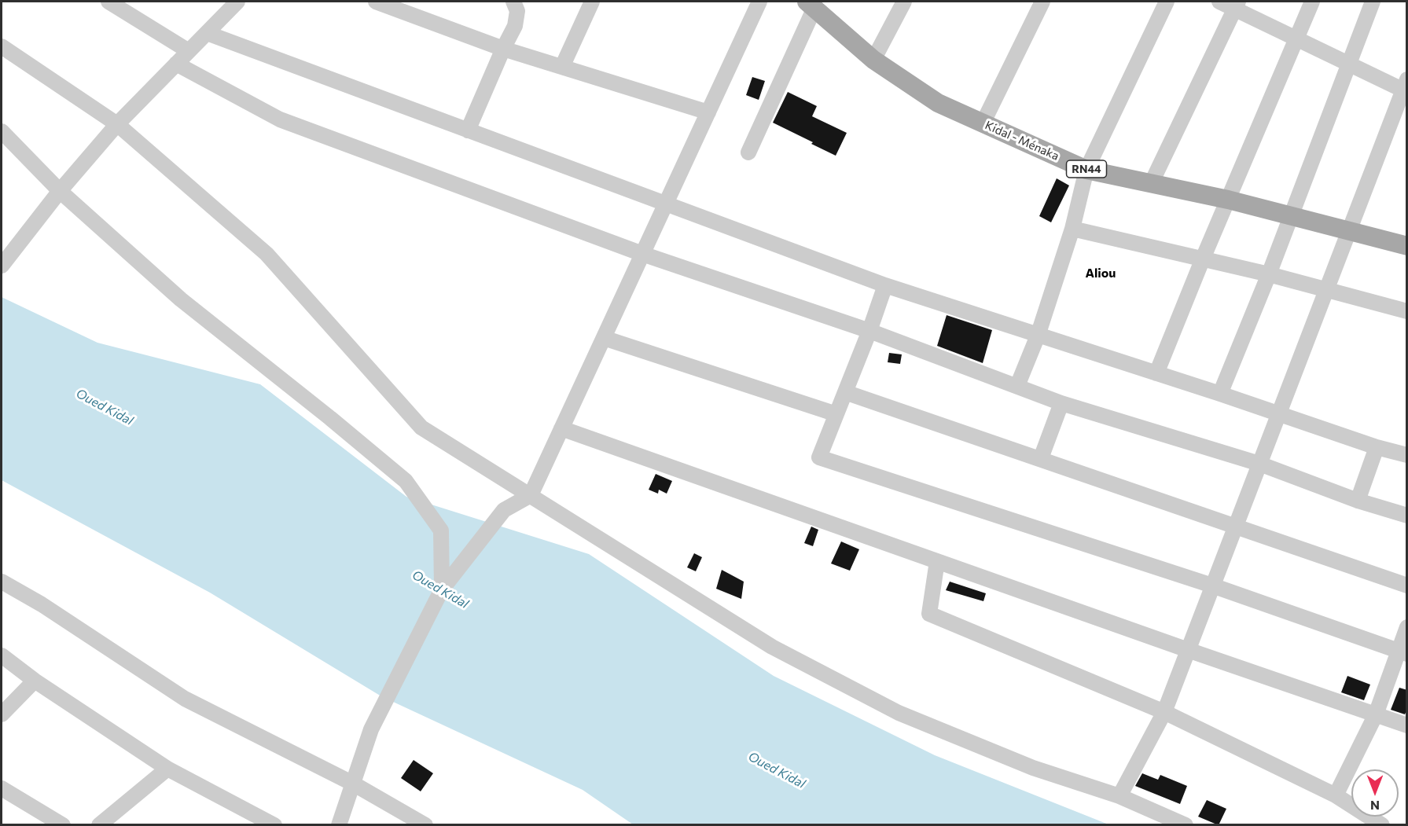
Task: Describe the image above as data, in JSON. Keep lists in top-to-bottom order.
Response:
{
  "streets": {
    "main road": ["Kidal - Ménaka", "RN44"]
  },
  "districts": ["Aliou"],
  "water": ["Oued Kidal"],
  "north": "bottom"
}
